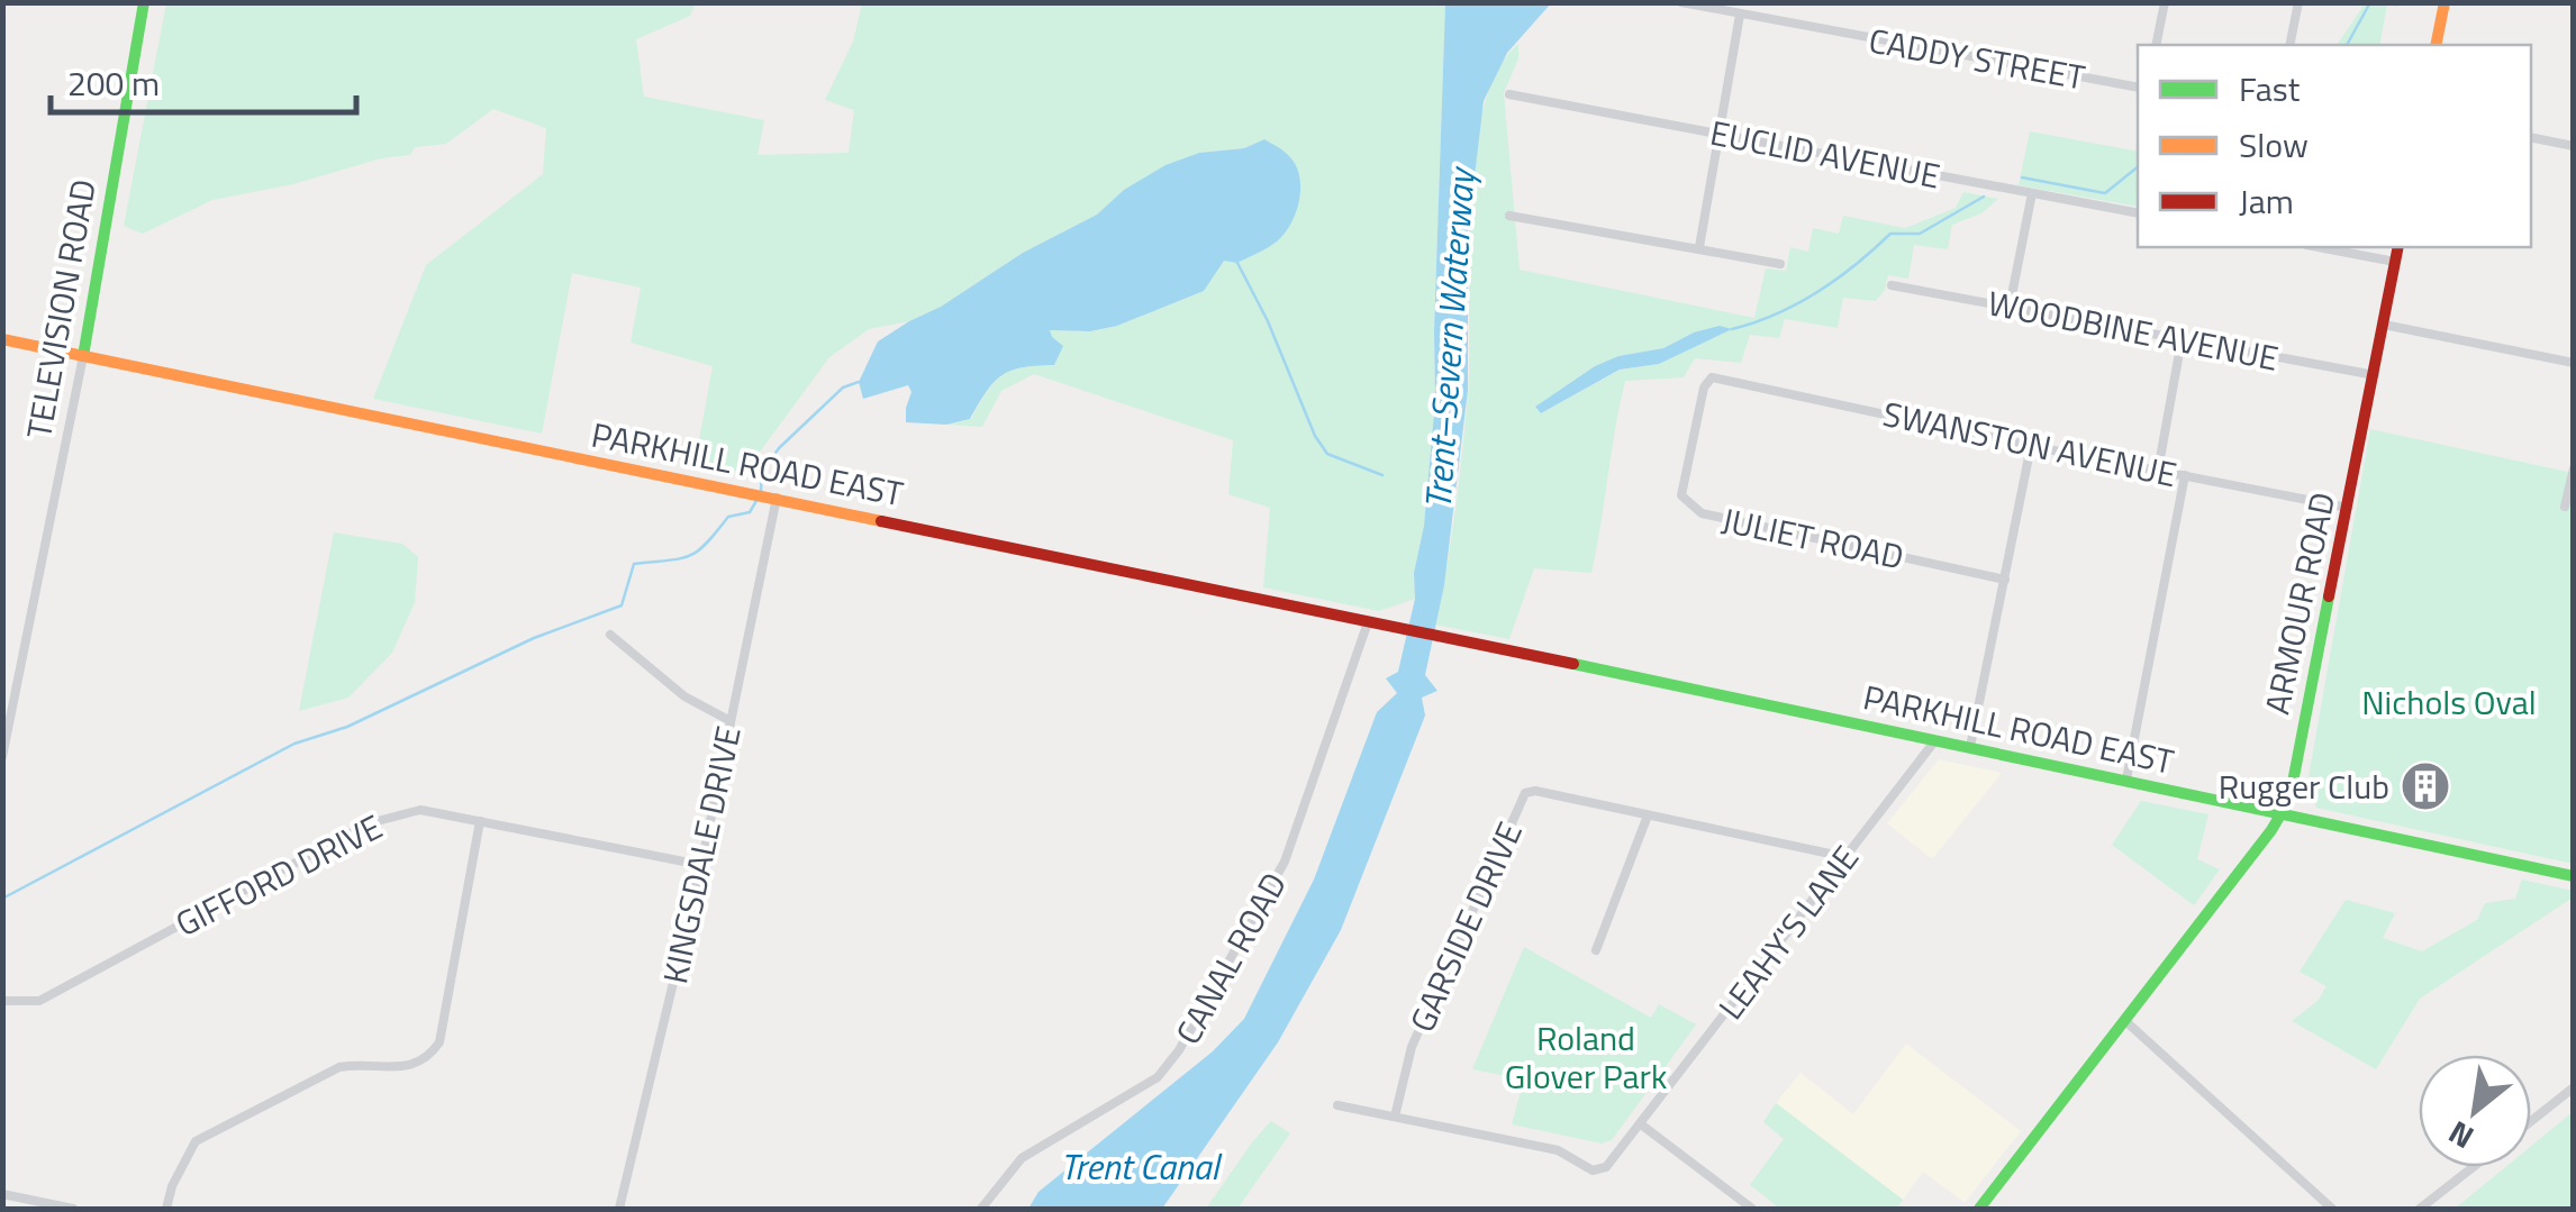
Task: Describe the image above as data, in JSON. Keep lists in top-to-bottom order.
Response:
{
  "streets": {
    "main road": ["TELEVISION ROAD", "PARKHILL ROAD EAST", "ARMOUR ROAD"],
    "street": [
      "CADDY STREET",
      "EUCLID AVENUE",
      "WOODBINE AVENUE",
      "SWANSTON AVENUE",
      "JULIET ROAD",
      "KINGSDALE DRIVE",
      "GIFFORD DRIVE",
      "GARSIDE DRIVE",
      "LEAHY'S LANE",
      "CANAL ROAD"
    ]
  },
  "crossings": [
    ["TELEVISION ROAD", "PARKHILL ROAD EAST"],
    ["WOODBINE AVENUE", "ARMOUR ROAD"],
    ["SWANSTON AVENUE", "JULIET ROAD"],
    ["SWANSTON AVENUE", "ARMOUR ROAD"],
    ["PARKHILL ROAD EAST", "ARMOUR ROAD"],
    ["PARKHILL ROAD EAST", "KINGSDALE DRIVE"],
    ["PARKHILL ROAD EAST", "LEAHY'S LANE"],
    ["PARKHILL ROAD EAST", "CANAL ROAD"],
    ["KINGSDALE DRIVE", "GIFFORD DRIVE"],
    ["GARSIDE DRIVE", "LEAHY'S LANE"]
  ],
  "water": ["Trent–Severn Waterway", "Trent Canal"],
  "parks": ["Nichols Oval", "Roland Glover Park"],
  "places": {
    "building": ["Rugger Club"]
  },
  "legend": ["Fast", "Slow", "Jam"],
  "scale_bar": "200 m",
  "north": "bottom left"
}
